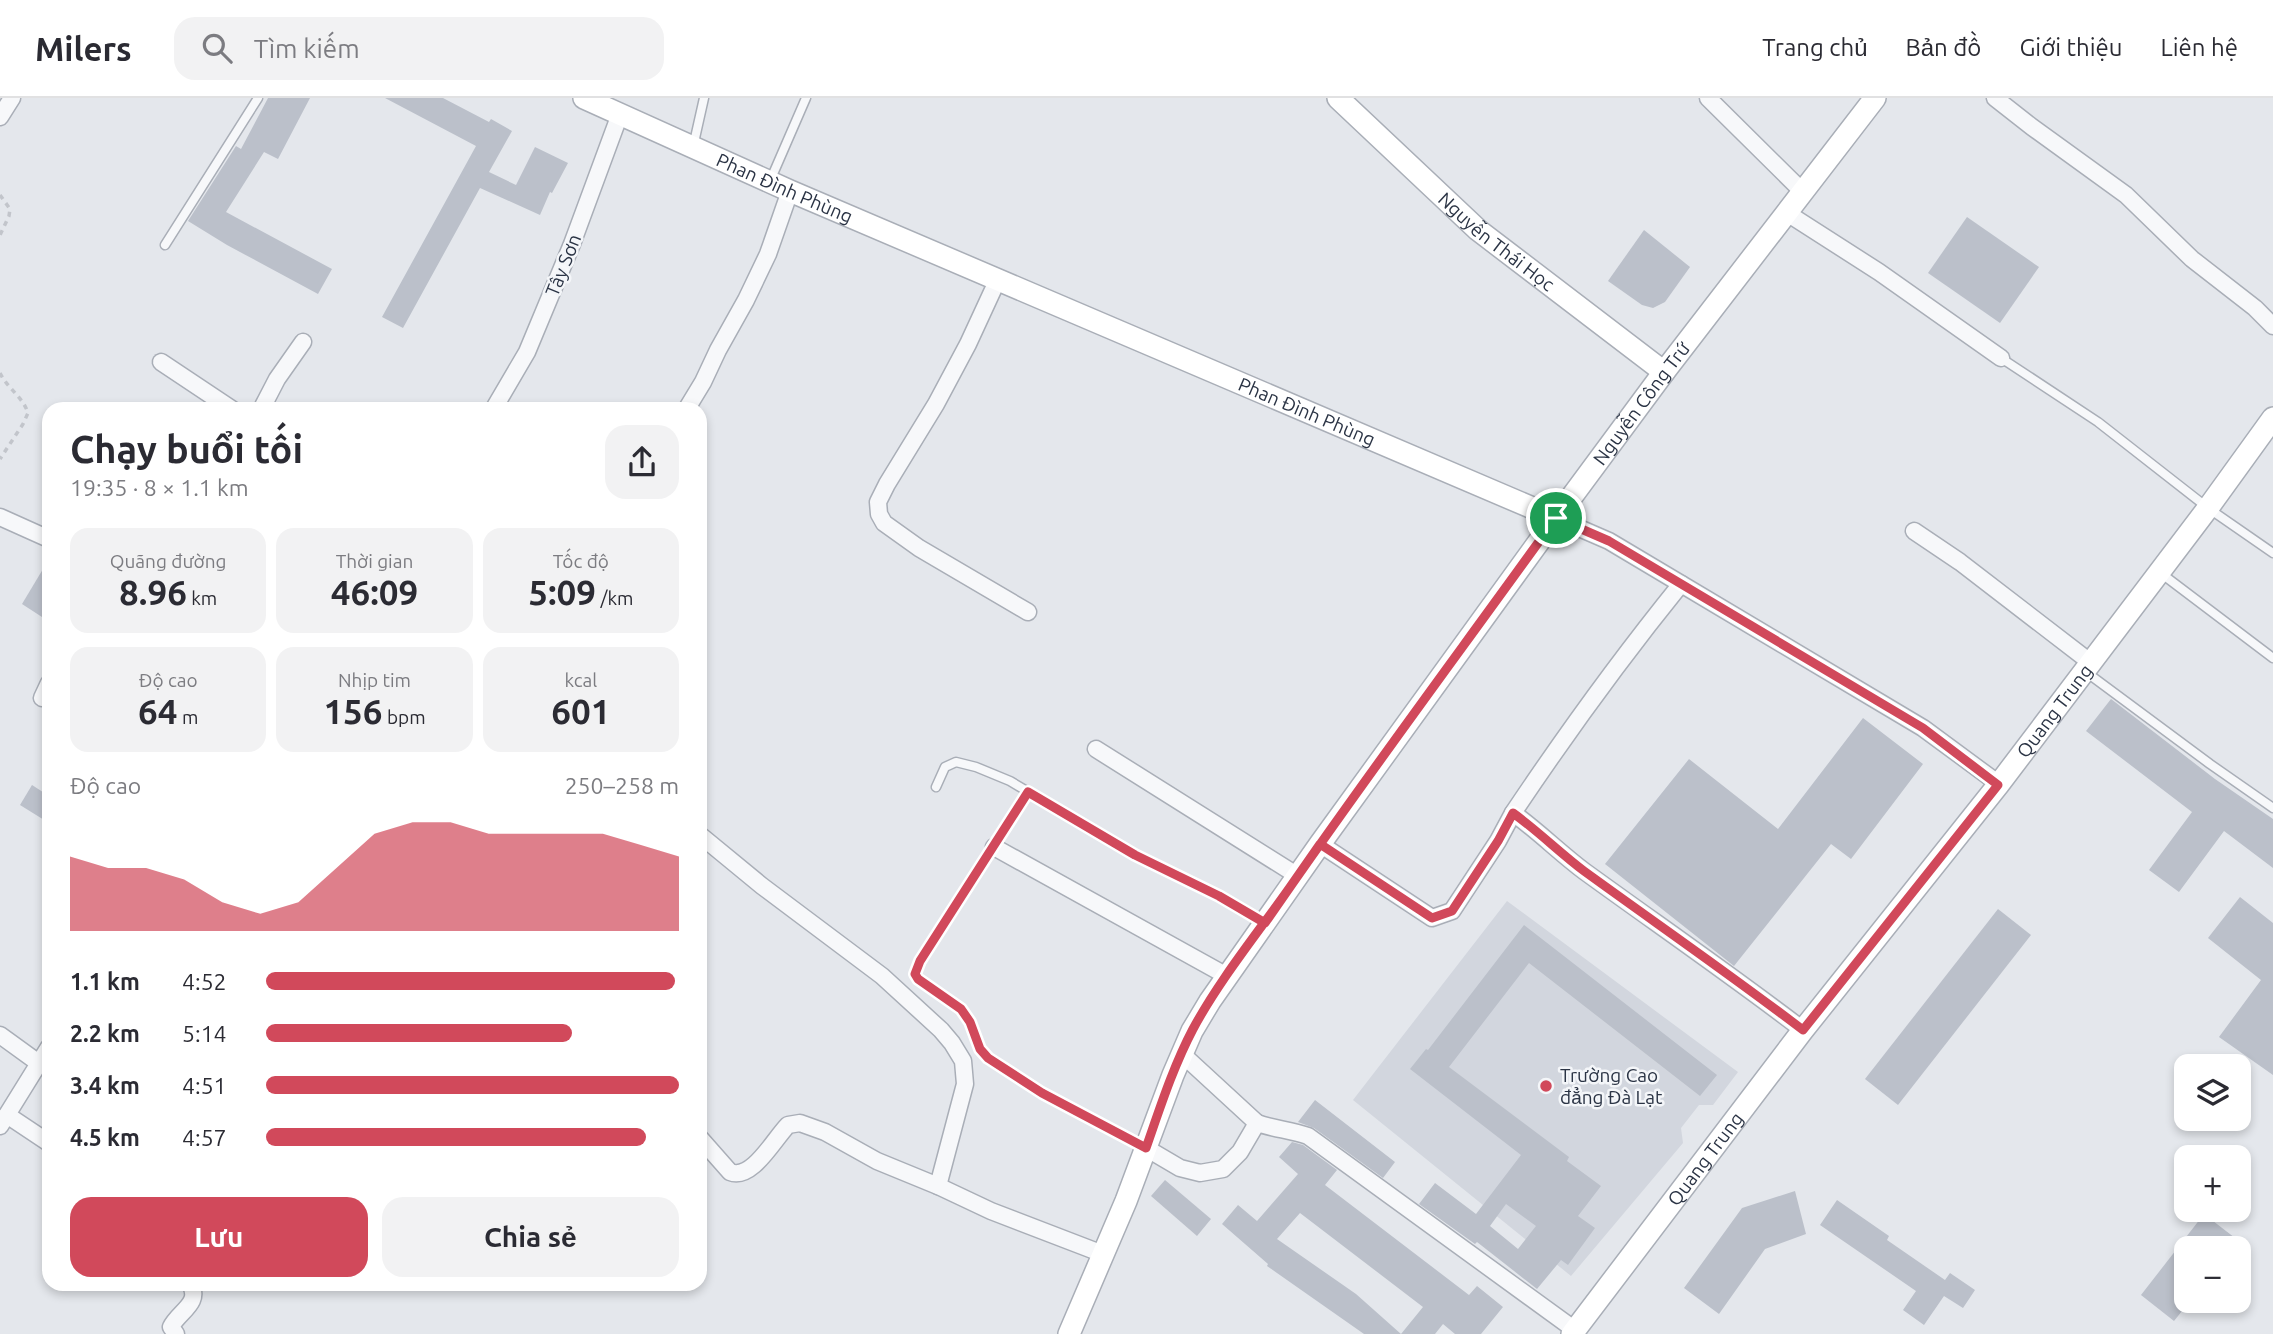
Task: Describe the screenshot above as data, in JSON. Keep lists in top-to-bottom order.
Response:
{
  "streets": {
    "street": [
      "Phan Đình Phùng",
      "Nguyễn Thái Học",
      "Tây Sơn",
      "Nguyễn Công Trứ",
      "Quang Trung"
    ]
  },
  "crossings": [
    ["Phan Đình Phùng", "Tây Sơn"],
    ["Phan Đình Phùng", "Nguyễn Công Trứ"],
    ["Phan Đình Phùng", "Quang Trung"],
    ["Nguyễn Thái Học", "Nguyễn Công Trứ"]
  ],
  "places": ["Trường Cao đẳng Đà Lạt"],
  "page": {
    "header": "Milers",
    "search": "Tìm kiếm",
    "nav": [
      "Trang chủ",
      "Bản đồ",
      "Giới thiệu",
      "Liên hệ"
    ],
    "heading": ["Chạy buổi tối", "19:35 · 8 × 1.1 km"],
    "stats": [
      ["Quãng đường", "8.96 km"],
      ["Thời gian", "46:09"],
      ["Tốc độ", "5:09 /km"],
      ["Độ cao", "64 m"],
      ["Nhịp tim", "156 bpm"],
      ["kcal", "601"]
    ],
    "chart": ["Độ cao", "250–258 m"],
    "list": [
      {
        "name": "1.1 km",
        "note": "4:52"
      },
      {
        "name": "2.2 km",
        "note": "5:14"
      },
      {
        "name": "3.4 km",
        "note": "4:51"
      },
      {
        "name": "4.5 km",
        "note": "4:57"
      }
    ],
    "map_buttons": ["+", "−"],
    "buttons": ["Lưu", "Chia sẻ"]
  }
}
